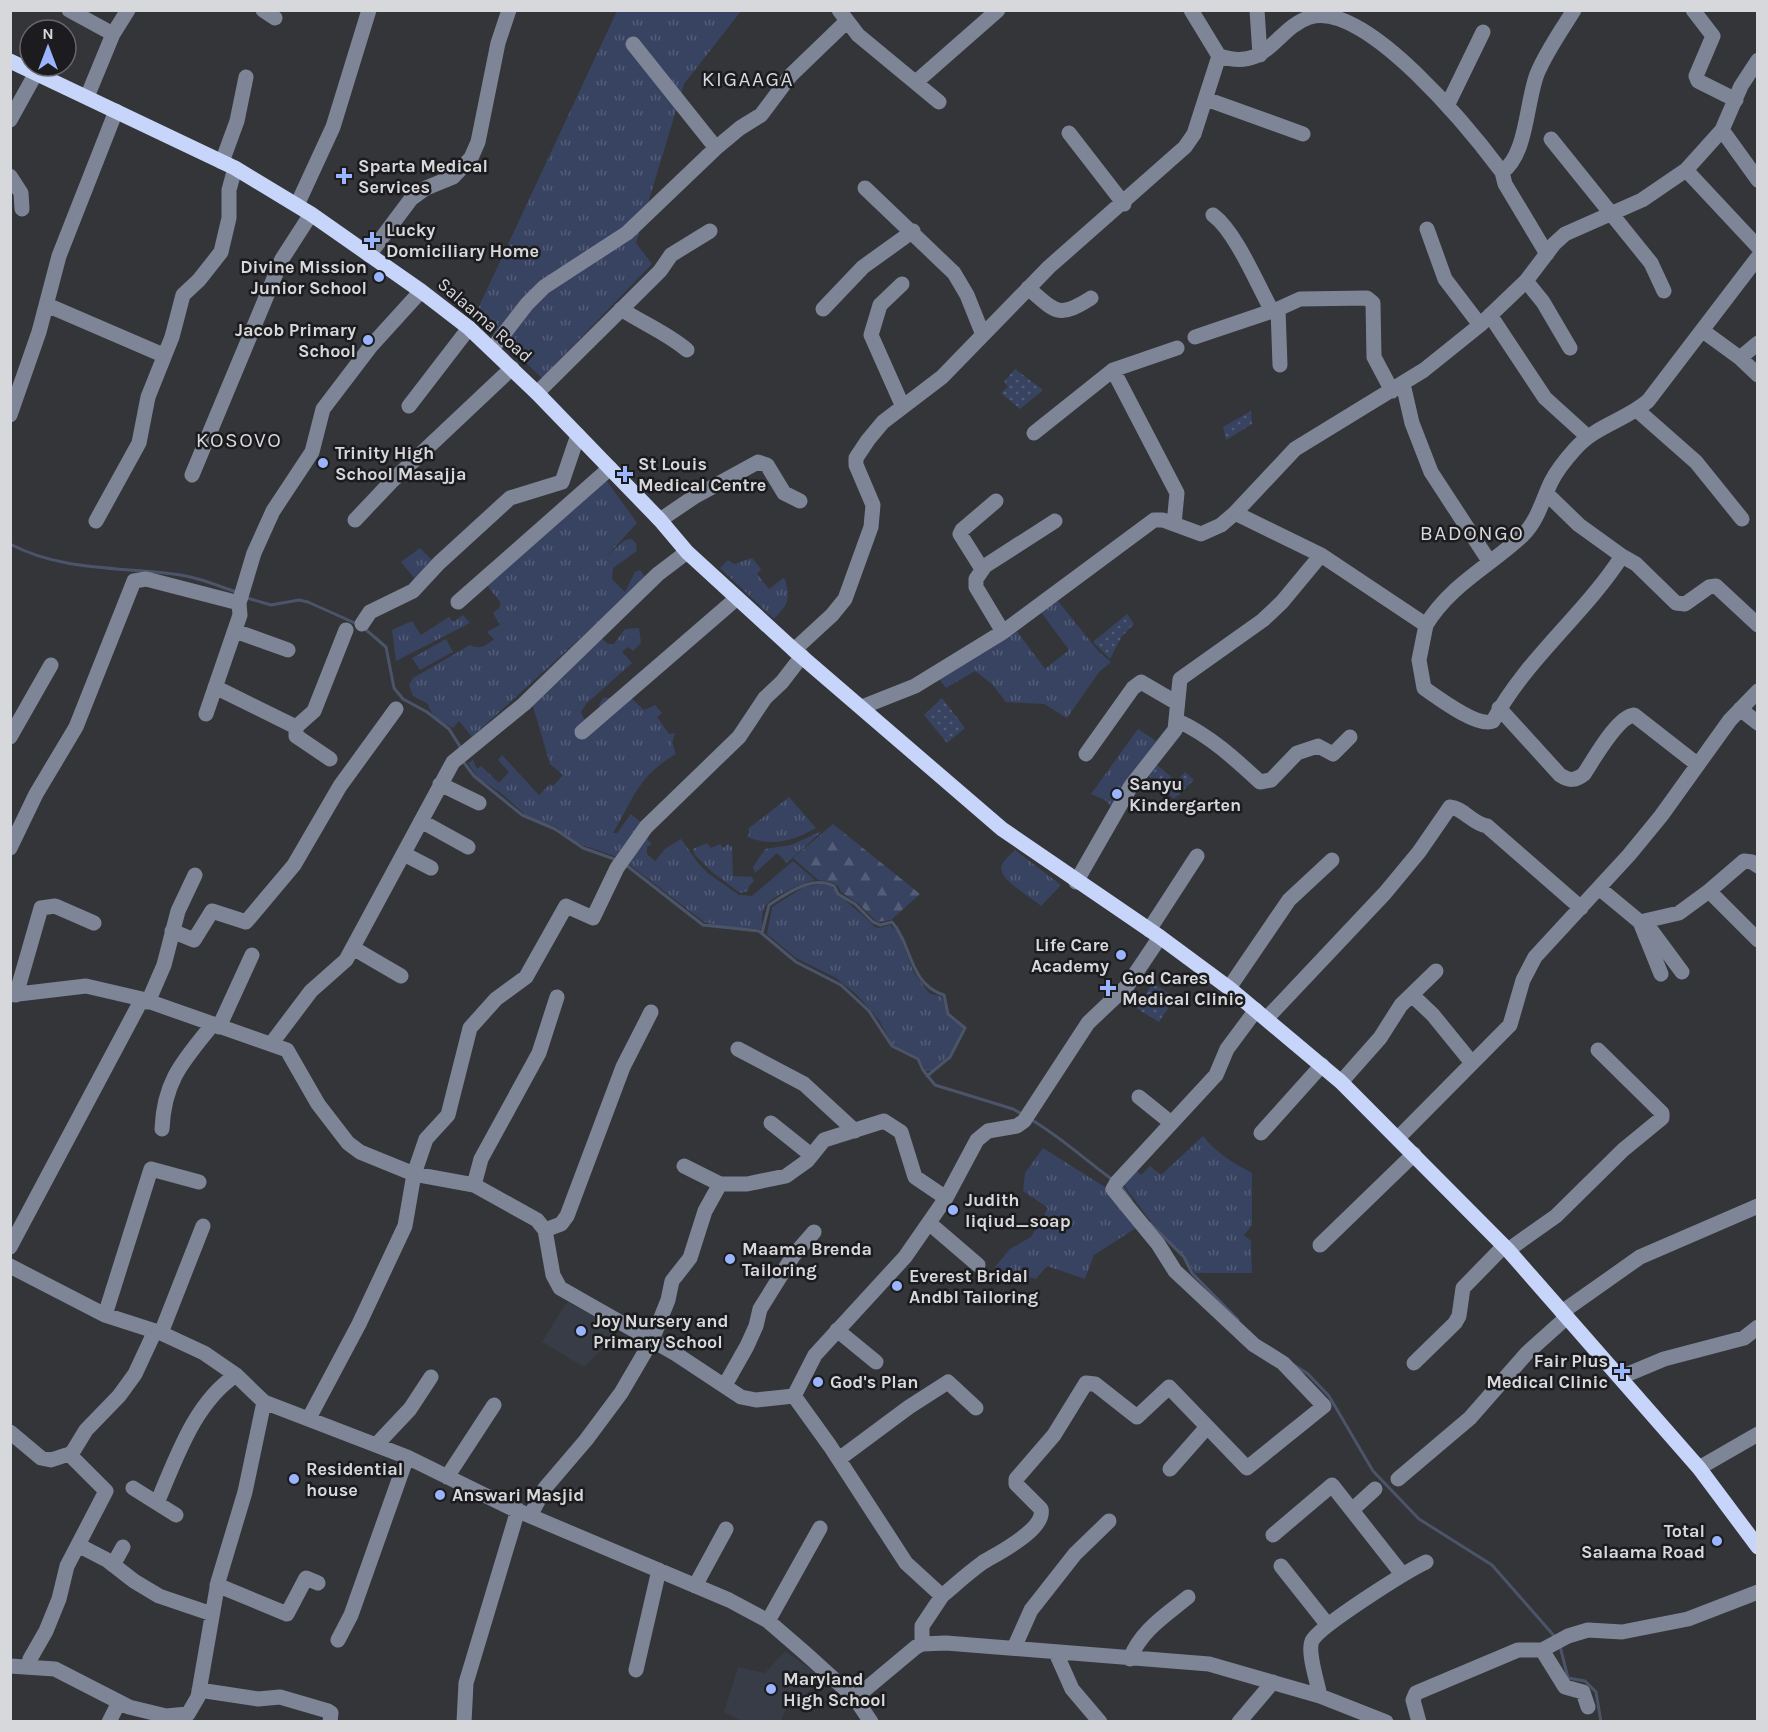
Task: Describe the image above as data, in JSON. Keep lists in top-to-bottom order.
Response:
{
  "streets": {
    "main road": ["Salaama Road"]
  },
  "districts": ["KIGAAGA", "KOSOVO", "BADONGO"],
  "places": {
    "health": [
      "Sparta Medical Services",
      "Lucky Domiciliary Home",
      "St Louis Medical Centre",
      "God Cares Medical Clinic",
      "Fair Plus Medical Clinic"
    ],
    "other": [
      "Divine Mission Junior School",
      "Jacob Primary School",
      "Trinity High School Masajja",
      "Sanyu Kindergarten",
      "Life Care Academy",
      "Judith liqiud_soap",
      "Maama Brenda Tailoring",
      "Everest Bridal Andbl Tailoring",
      "Joy Nursery and Primary School",
      "God's Plan",
      "Residential house",
      "Answari Masjid",
      "Total Salaama Road",
      "Maryland High School"
    ]
  },
  "north": "top"
}
